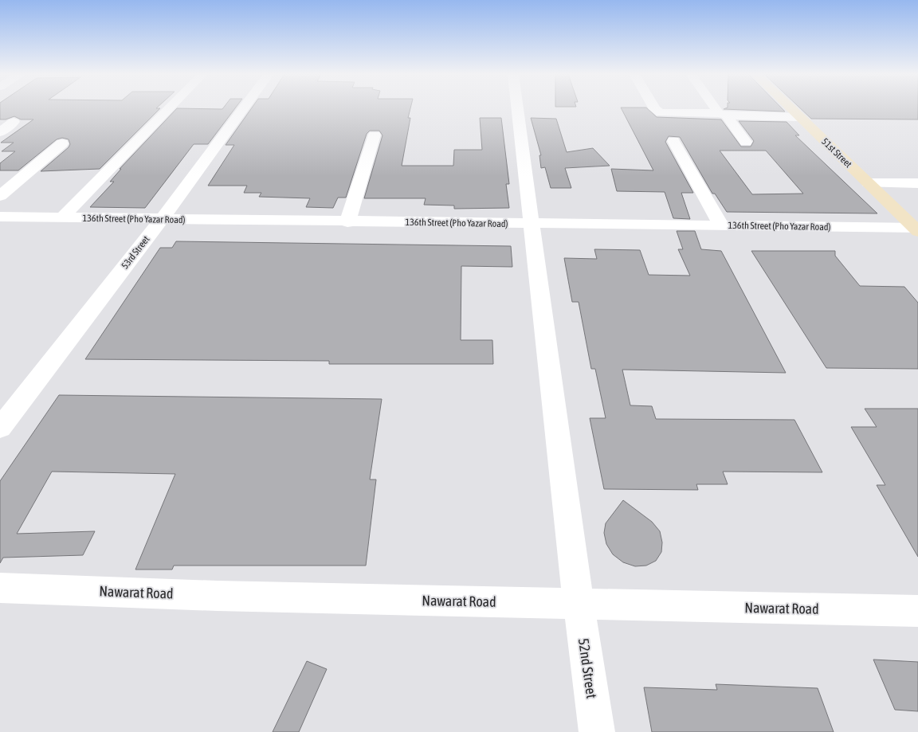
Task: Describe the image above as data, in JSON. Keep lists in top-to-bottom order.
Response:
{
  "streets": {
    "street": [
      "51st Street",
      "136th Street (Pho Yazar Road)",
      "53rd Street",
      "Nawarat Road",
      "52nd Street"
    ]
  },
  "crossings": [
    ["51st Street", "136th Street (Pho Yazar Road)"],
    ["136th Street (Pho Yazar Road)", "53rd Street"],
    ["136th Street (Pho Yazar Road)", "52nd Street"],
    ["Nawarat Road", "52nd Street"]
  ]
}
